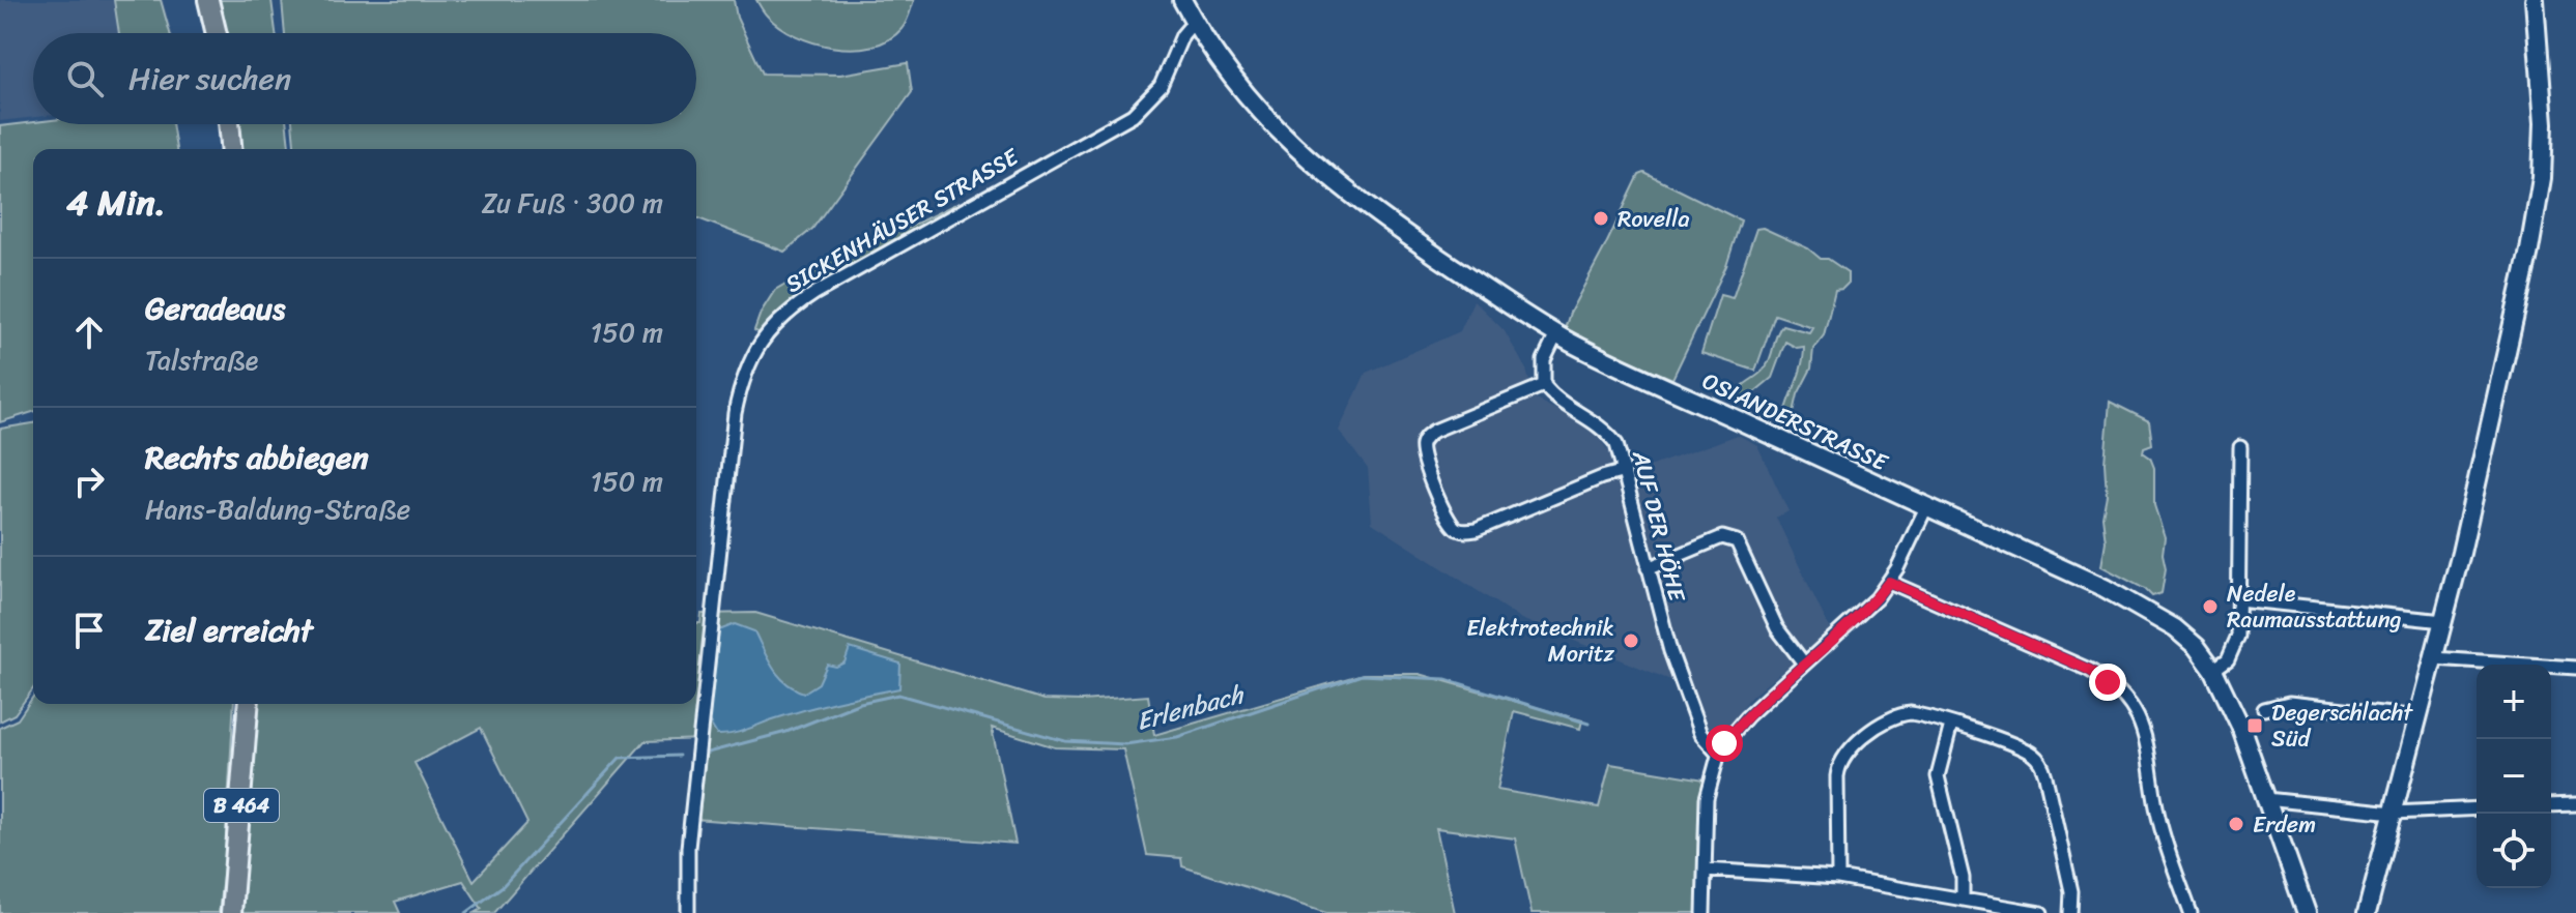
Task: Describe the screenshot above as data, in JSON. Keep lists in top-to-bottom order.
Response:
{
  "streets": {
    "main road": ["B 464"],
    "street": ["SICKENHÄUSER STRASSE", "OSIANDERSTRASSE", "AUF DER HÖHE"]
  },
  "crossings": [
    ["SICKENHÄUSER STRASSE", "OSIANDERSTRASSE"]
  ],
  "water": ["Erlenbach"],
  "places": {
    "other": [
      "Rovella",
      "Nedele Raumausstattung",
      "Elektrotechnik Moritz",
      "Erdem"
    ],
    "transit": ["Degerschlacht Süd"]
  },
  "page": {
    "search": "Hier suchen",
    "heading": ["4 Min.", "Zu Fuß · 300 m"],
    "list": [
      ["Geradeaus", "Talstraße", "150 m"],
      ["Rechts abbiegen", "Hans-Baldung-Straße", "150 m"],
      "Ziel erreicht"
    ],
    "map_buttons": ["+", "−"]
  }
}
